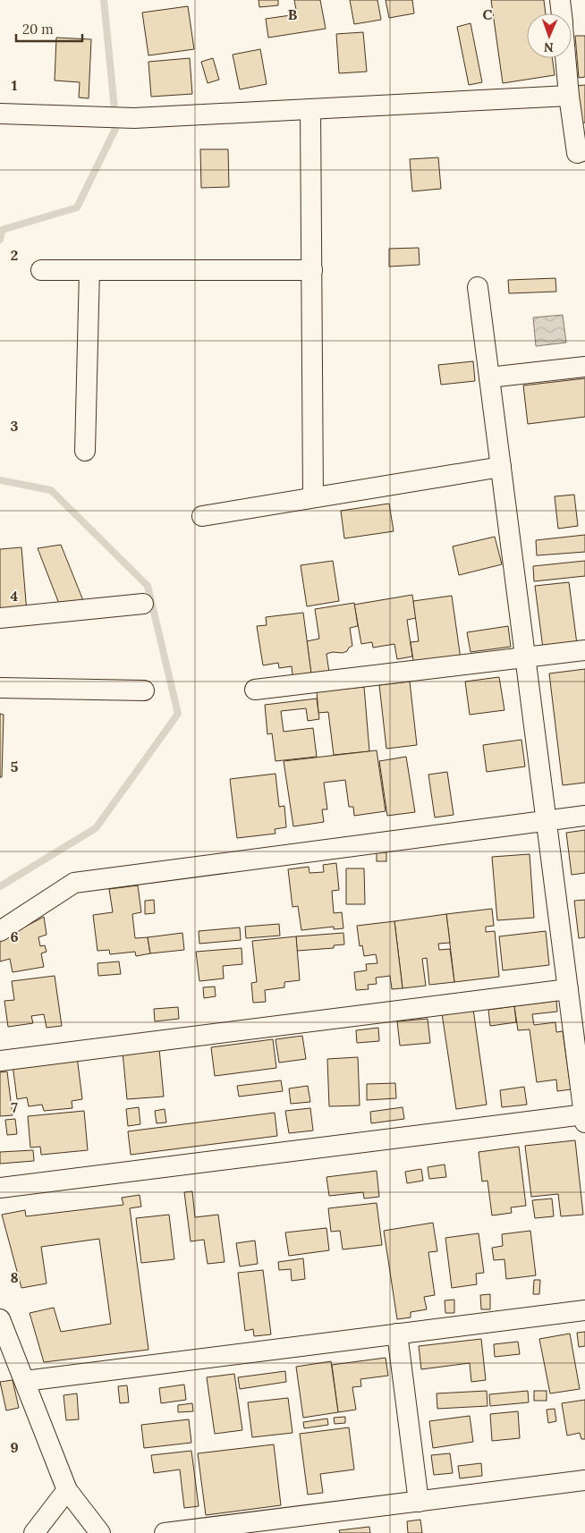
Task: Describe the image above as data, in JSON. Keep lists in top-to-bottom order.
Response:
{
  "scale_bar": "20 m",
  "north": "bottom",
  "grid": {
    "columns": ["B", "C"],
    "rows": [
      "1",
      "2",
      "3",
      "4",
      "5",
      "6",
      "7",
      "8",
      "9"
    ]
  }
}
